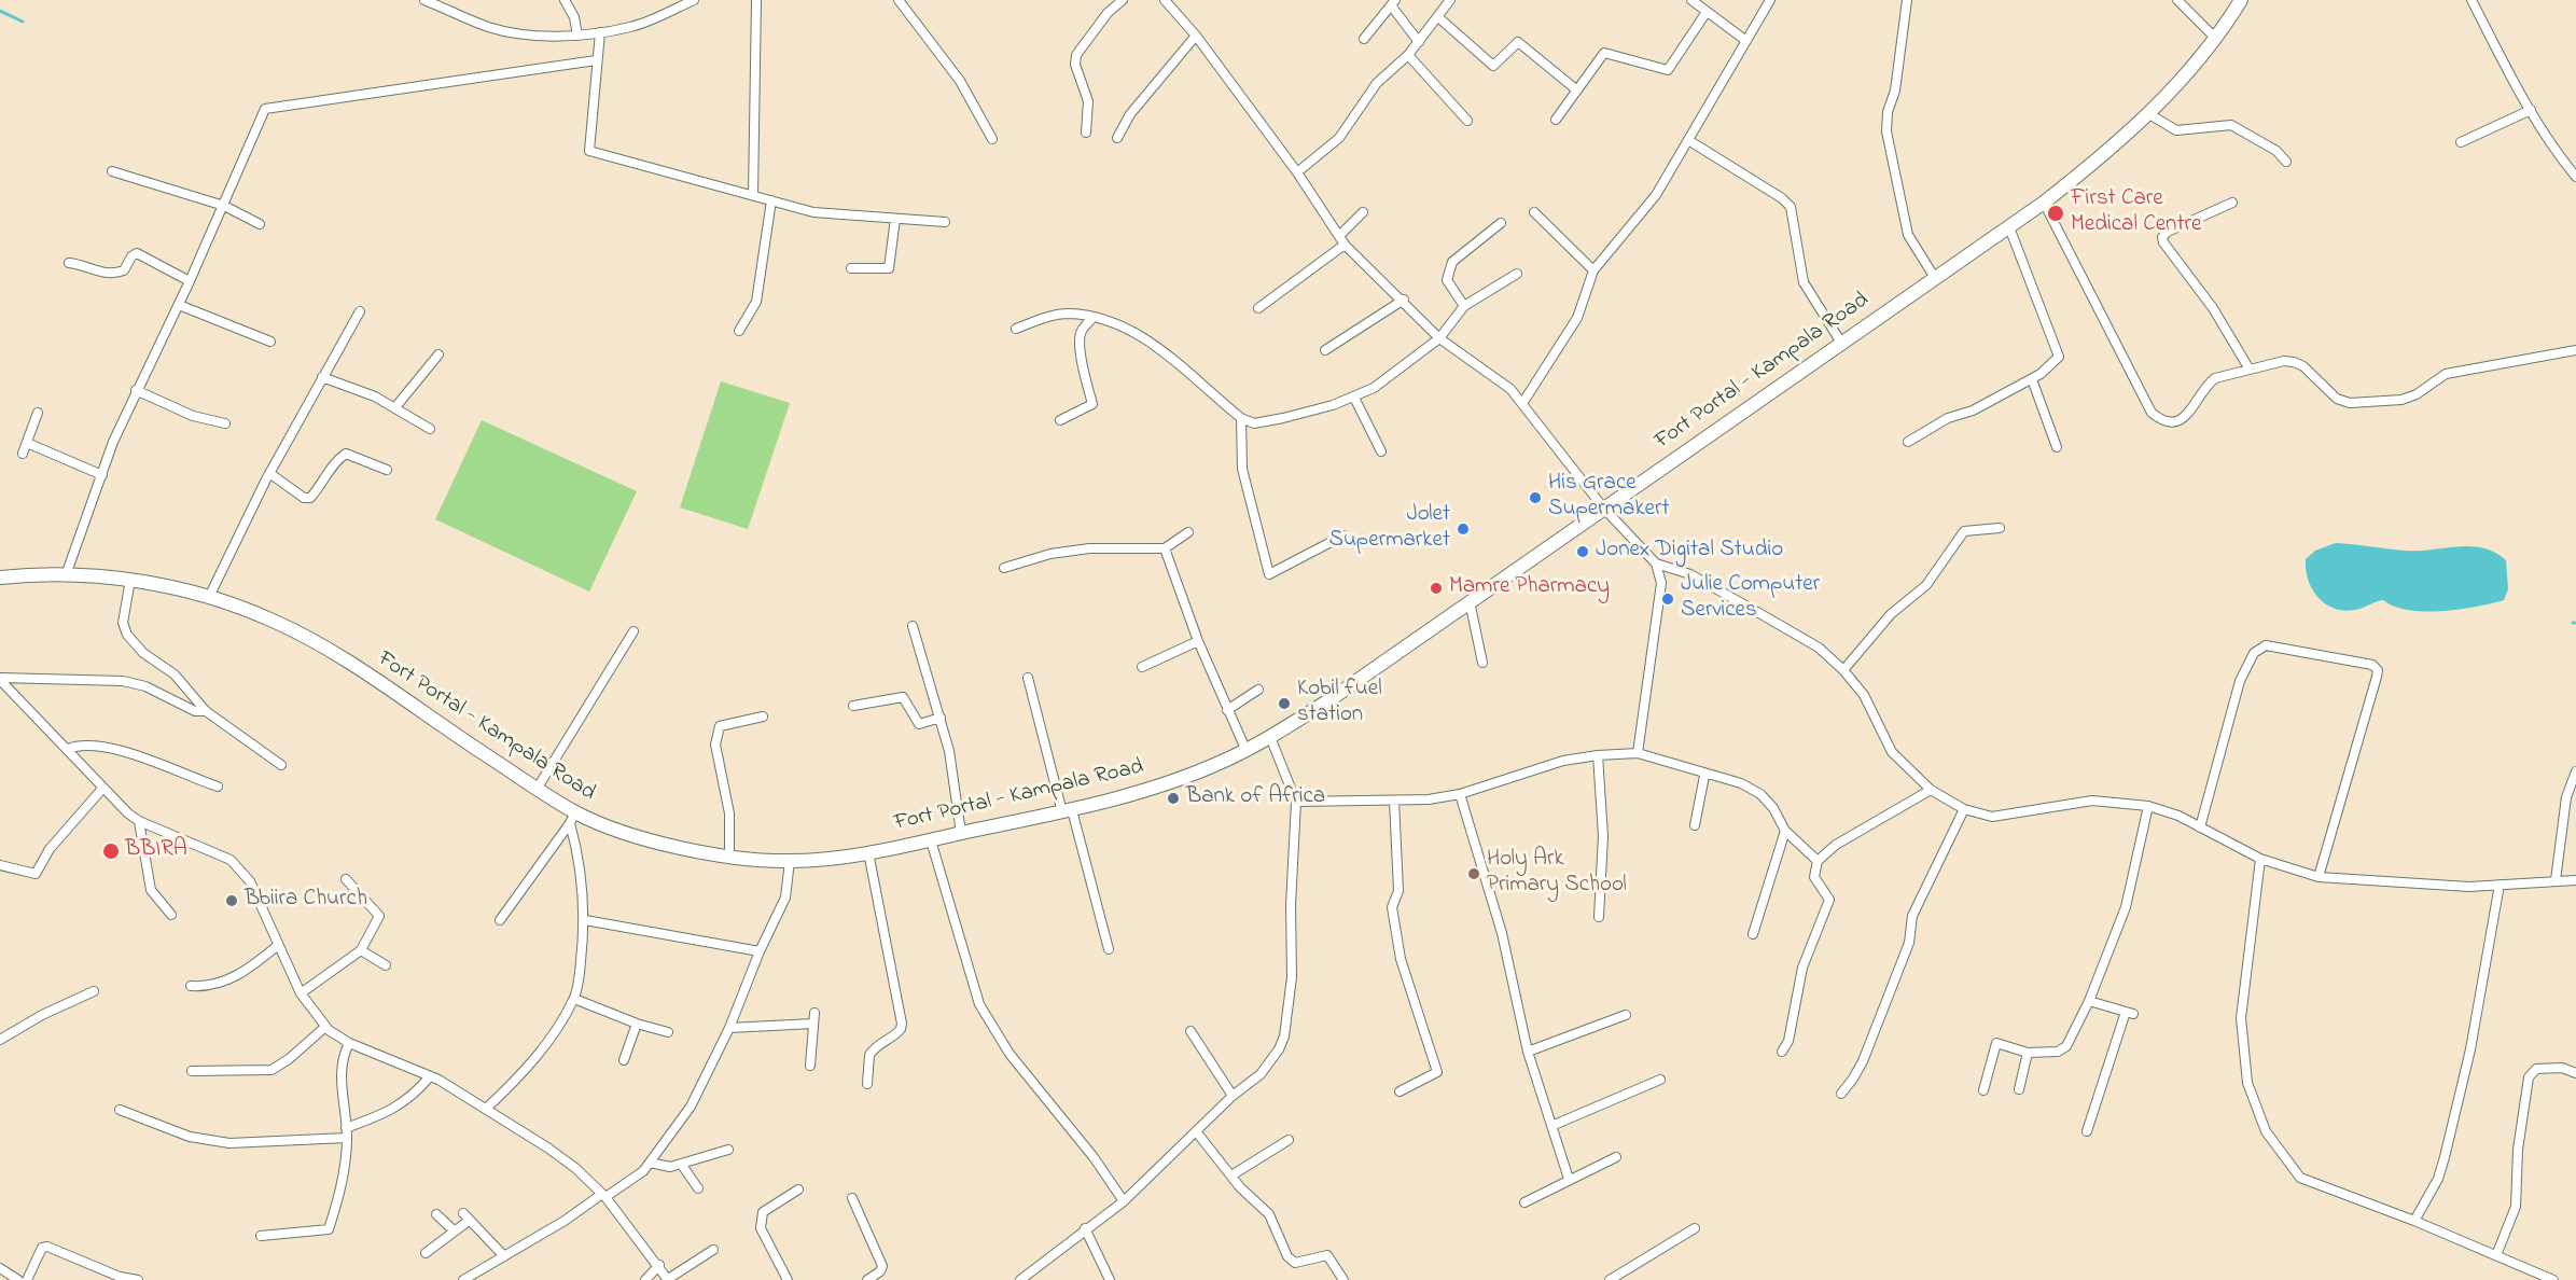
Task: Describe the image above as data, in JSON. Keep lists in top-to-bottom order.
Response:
{
  "streets": {
    "main road": ["Fort Portal - Kampala Road"]
  },
  "places": [
    "First Care Medical Centre",
    "His Grace Supermakert",
    "Jolet Supermarket",
    "Jonex Digital Studio",
    "Mamre Pharmacy",
    "Julie Computer Services",
    "Kobil fuel station",
    "Bank of Africa",
    "BBIRA",
    "Holy Ark Primary School",
    "Bbiira Church"
  ]
}
